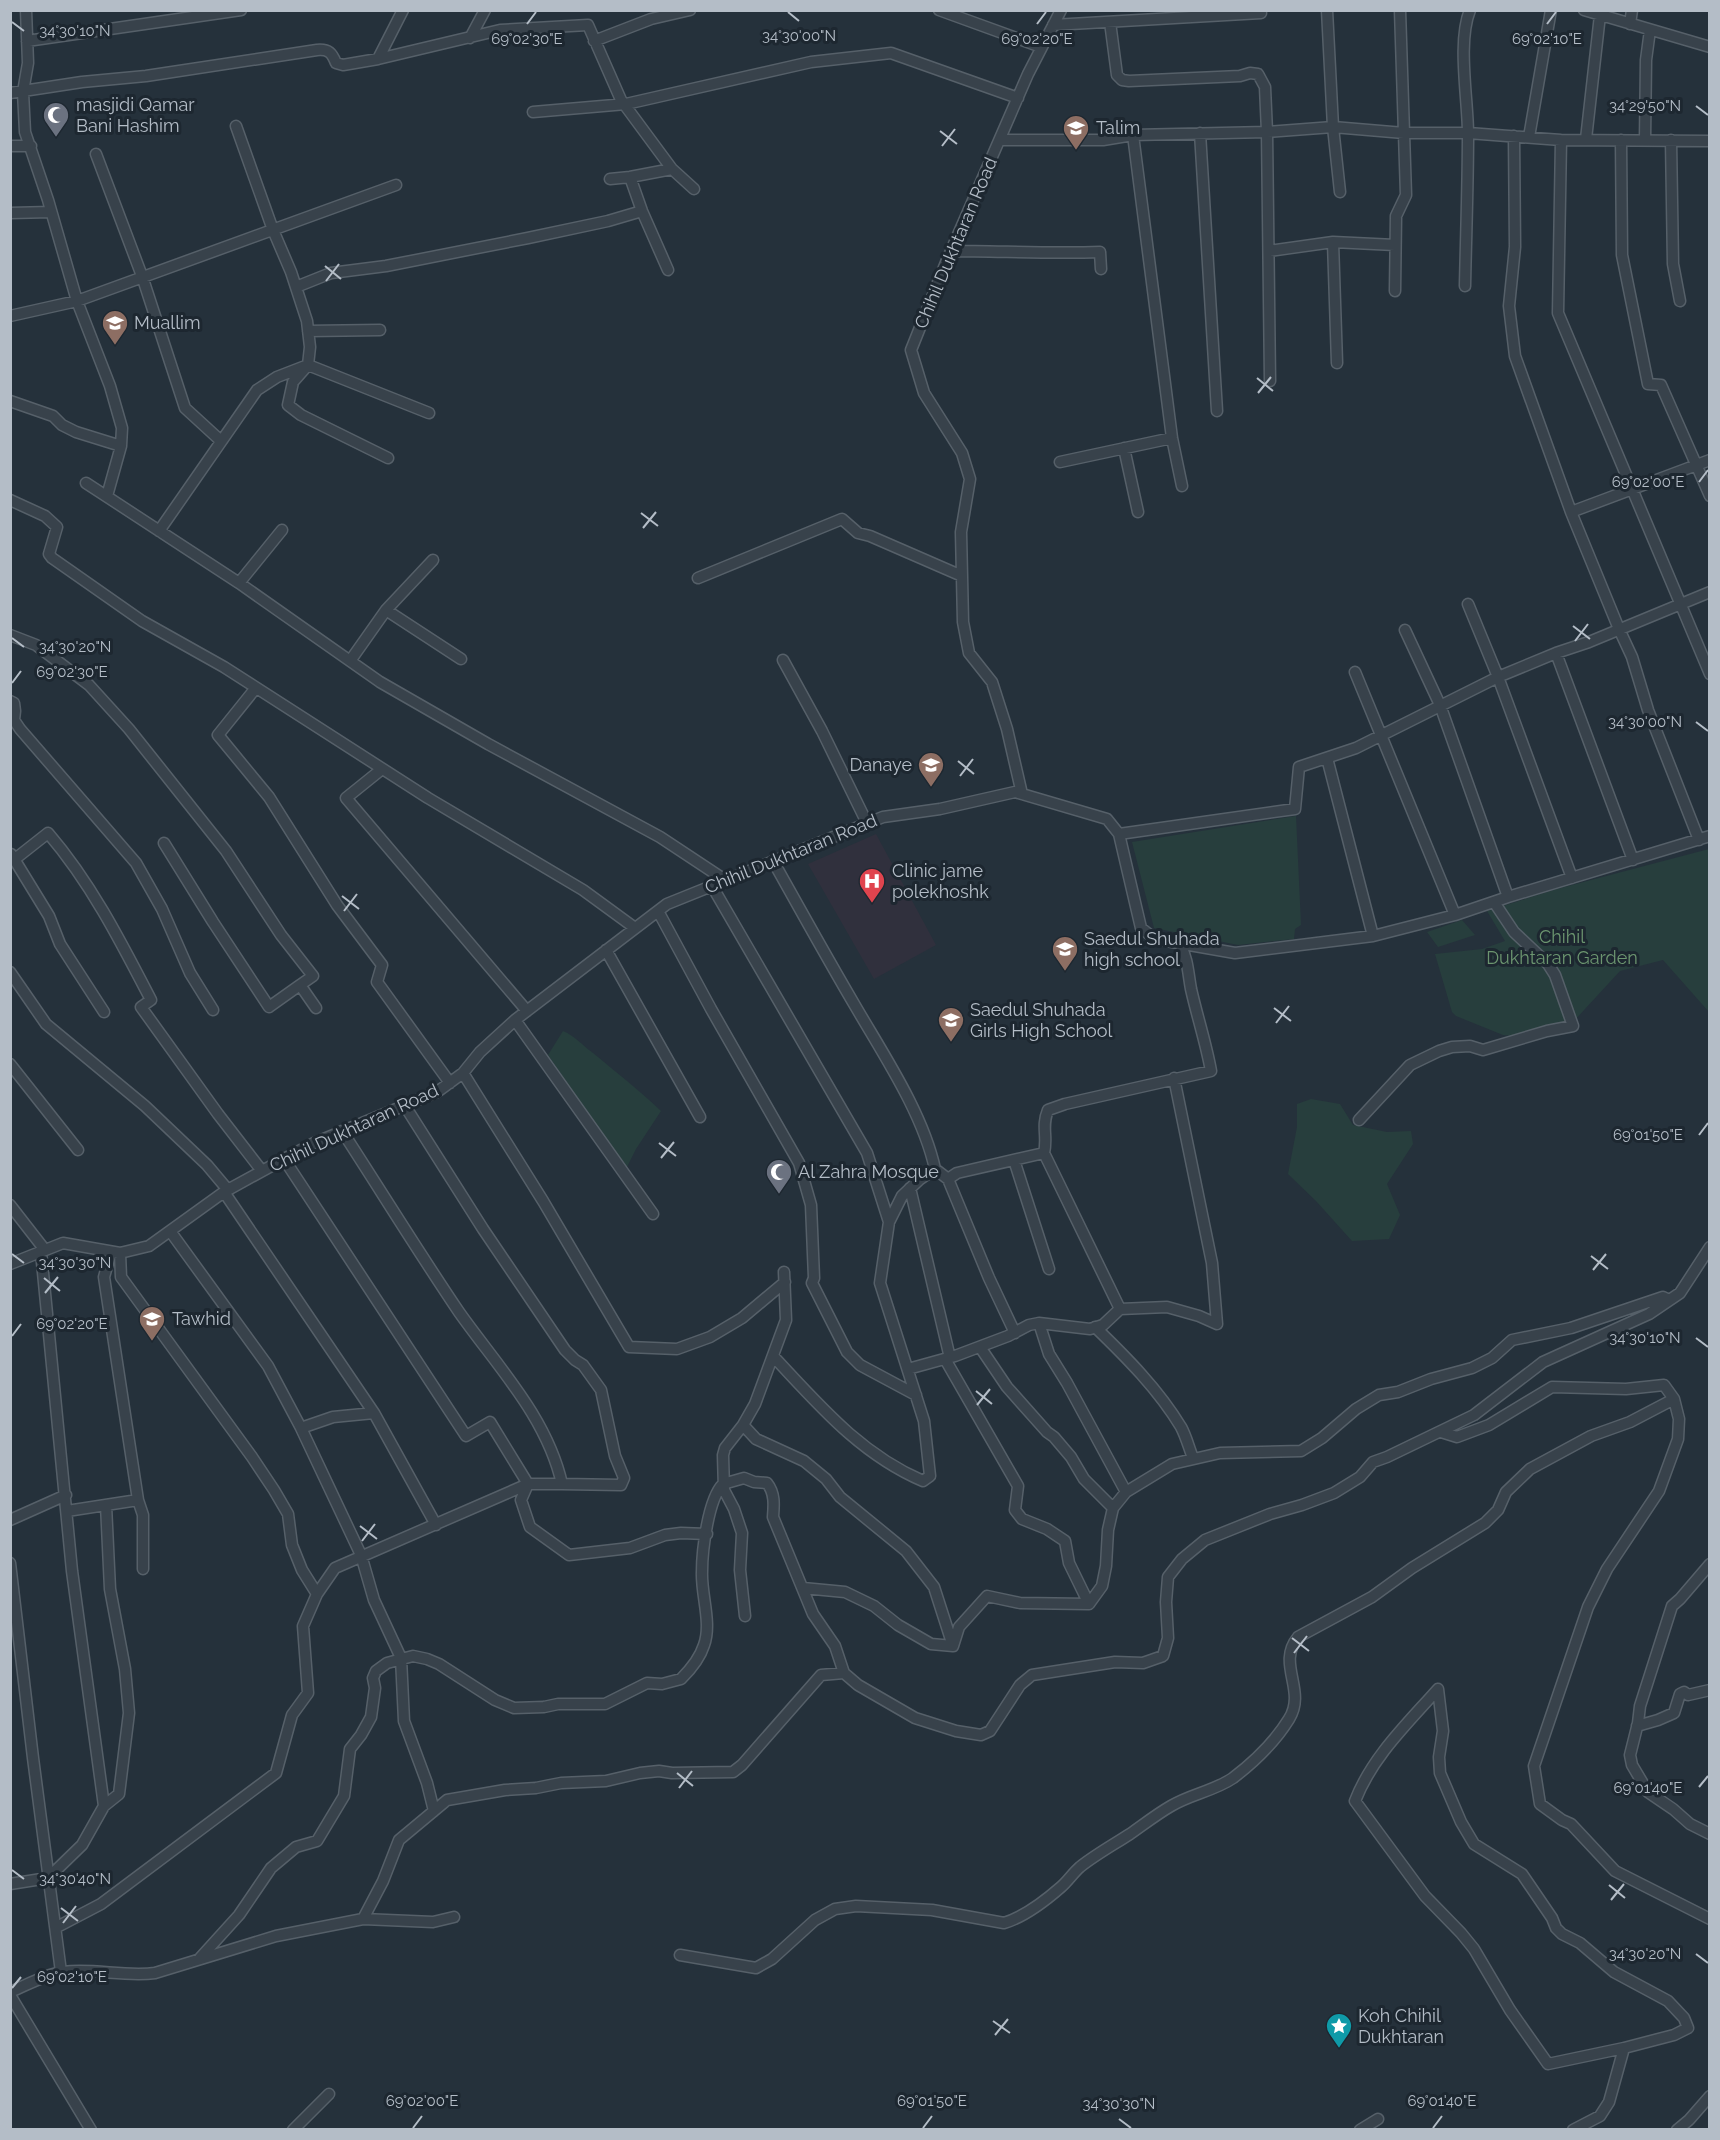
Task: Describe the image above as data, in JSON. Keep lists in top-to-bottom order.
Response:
{
  "streets": {
    "street": ["Chihil Dukhtaran Road"]
  },
  "parks": ["Chihil Dukhtaran Garden"],
  "places": {
    "mosque": ["masjidi Qamar Bani Hashim", "Al Zahra Mosque"],
    "school or university": [
      "Talim",
      "Muallim",
      "Danaye",
      "Saedul Shuhada high school",
      "Saedul Shuhada Girls High School",
      "Tawhid"
    ],
    "hospital": ["Clinic jame polekhoshk"],
    "place": ["Koh Chihil Dukhtaran"]
  },
  "coordinates": [
    "34°30'10\"N",
    "34°30'00\"N",
    "69°02'30\"E",
    "69°02'20\"E",
    "69°02'10\"E",
    "34°29'50\"N",
    "69°02'00\"E",
    "34°30'20\"N",
    "69°01'50\"E",
    "34°30'30\"N",
    "69°01'40\"E",
    "34°30'40\"N"
  ]
}
